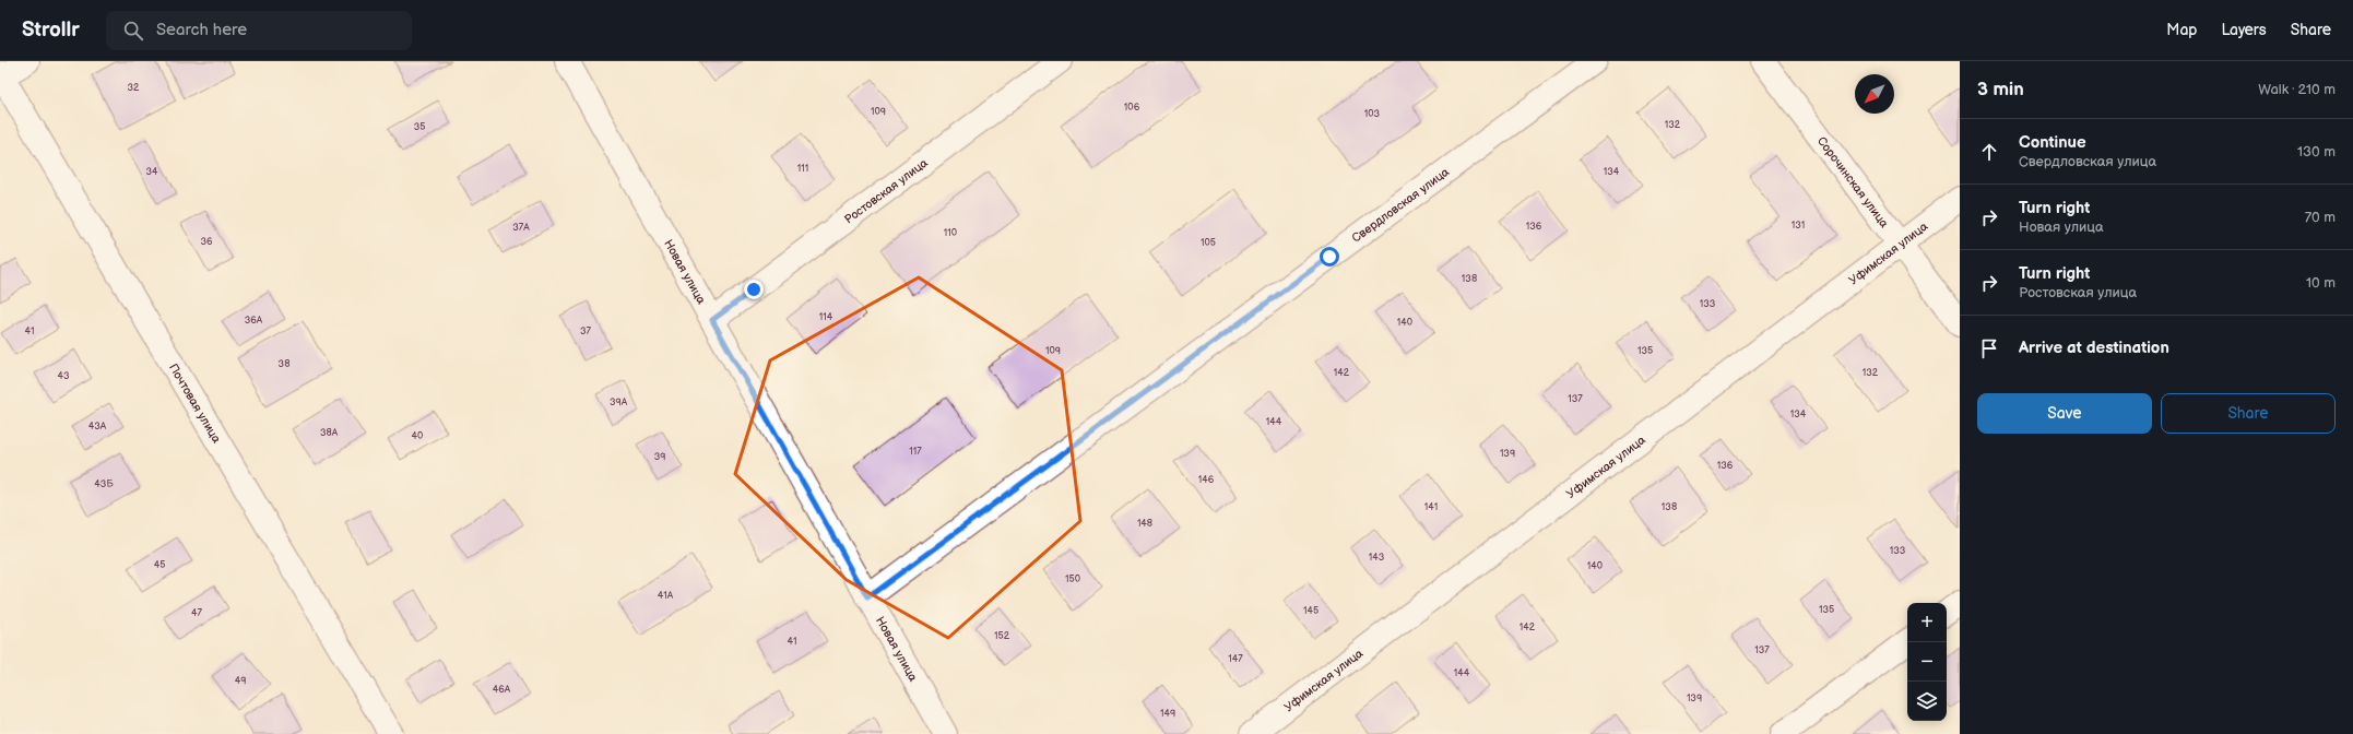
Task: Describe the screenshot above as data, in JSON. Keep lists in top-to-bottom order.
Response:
{
  "streets": {
    "street": [
      "Сорочинская улица",
      "Ростовская улица",
      "Свердловская улица",
      "Уфимская улица",
      "Новая улица",
      "Почтовая улица"
    ]
  },
  "crossings": [
    ["Сорочинская улица", "Уфимская улица"],
    ["Ростовская улица", "Новая улица"],
    ["Свердловская улица", "Новая улица"]
  ],
  "house_numbers": [
    "32",
    "106",
    "109",
    "103",
    "132",
    "35",
    "111",
    "34",
    "134",
    "131",
    "136",
    "37А",
    "110",
    "36",
    "105",
    "138",
    "133",
    "114",
    "36А",
    "140",
    "41",
    "37",
    "109",
    "135",
    "38",
    "142",
    "132",
    "43",
    "137",
    "39А",
    "134",
    "144",
    "43А",
    "38А",
    "40",
    "117",
    "139",
    "39",
    "136",
    "146",
    "43Б",
    "141",
    "138",
    "148",
    "133",
    "143",
    "45",
    "140",
    "150",
    "41А",
    "135",
    "145",
    "47",
    "142",
    "152",
    "41",
    "137",
    "147",
    "144",
    "49",
    "46А",
    "139",
    "149"
  ],
  "north": "bottom left",
  "page": {
    "header": "Strollr",
    "search": "Search here",
    "nav": ["Map", "Layers", "Share"],
    "heading": ["3 min", "Walk · 210 m"],
    "list": [
      ["Continue", "Свердловская улица", "130 m"],
      ["Turn right", "Новая улица", "70 m"],
      ["Turn right", "Ростовская улица", "10 m"],
      "Arrive at destination"
    ],
    "buttons": ["Save", "Share"],
    "map_buttons": ["+", "−"]
  }
}
